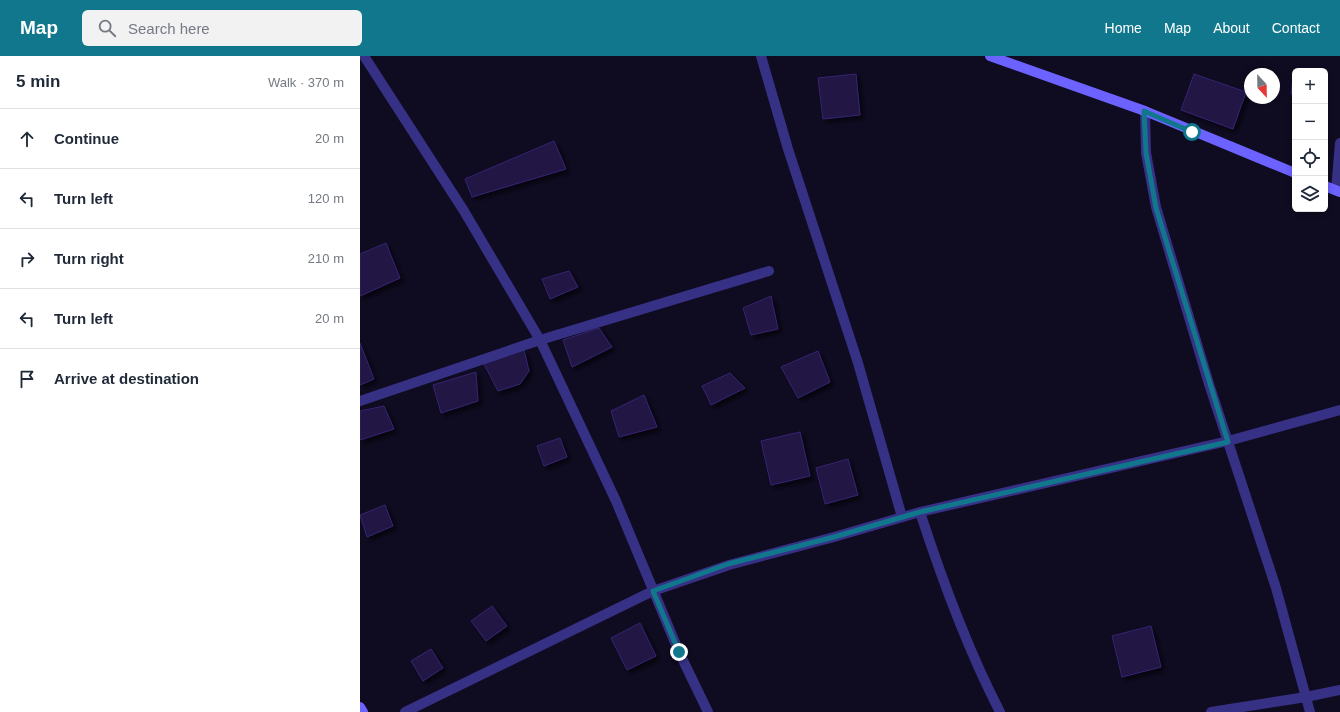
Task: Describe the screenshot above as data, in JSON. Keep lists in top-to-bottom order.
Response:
{
  "north": "bottom",
  "page": {
    "header": "Map",
    "search": "Search here",
    "nav": [
      "Home",
      "Map",
      "About",
      "Contact"
    ],
    "heading": ["5 min", "Walk · 370 m"],
    "map_buttons": ["+", "−"],
    "list": [
      ["Continue", "20 m"],
      ["Turn left", "120 m"],
      ["Turn right", "210 m"],
      ["Turn left", "20 m"],
      "Arrive at destination"
    ]
  }
}
